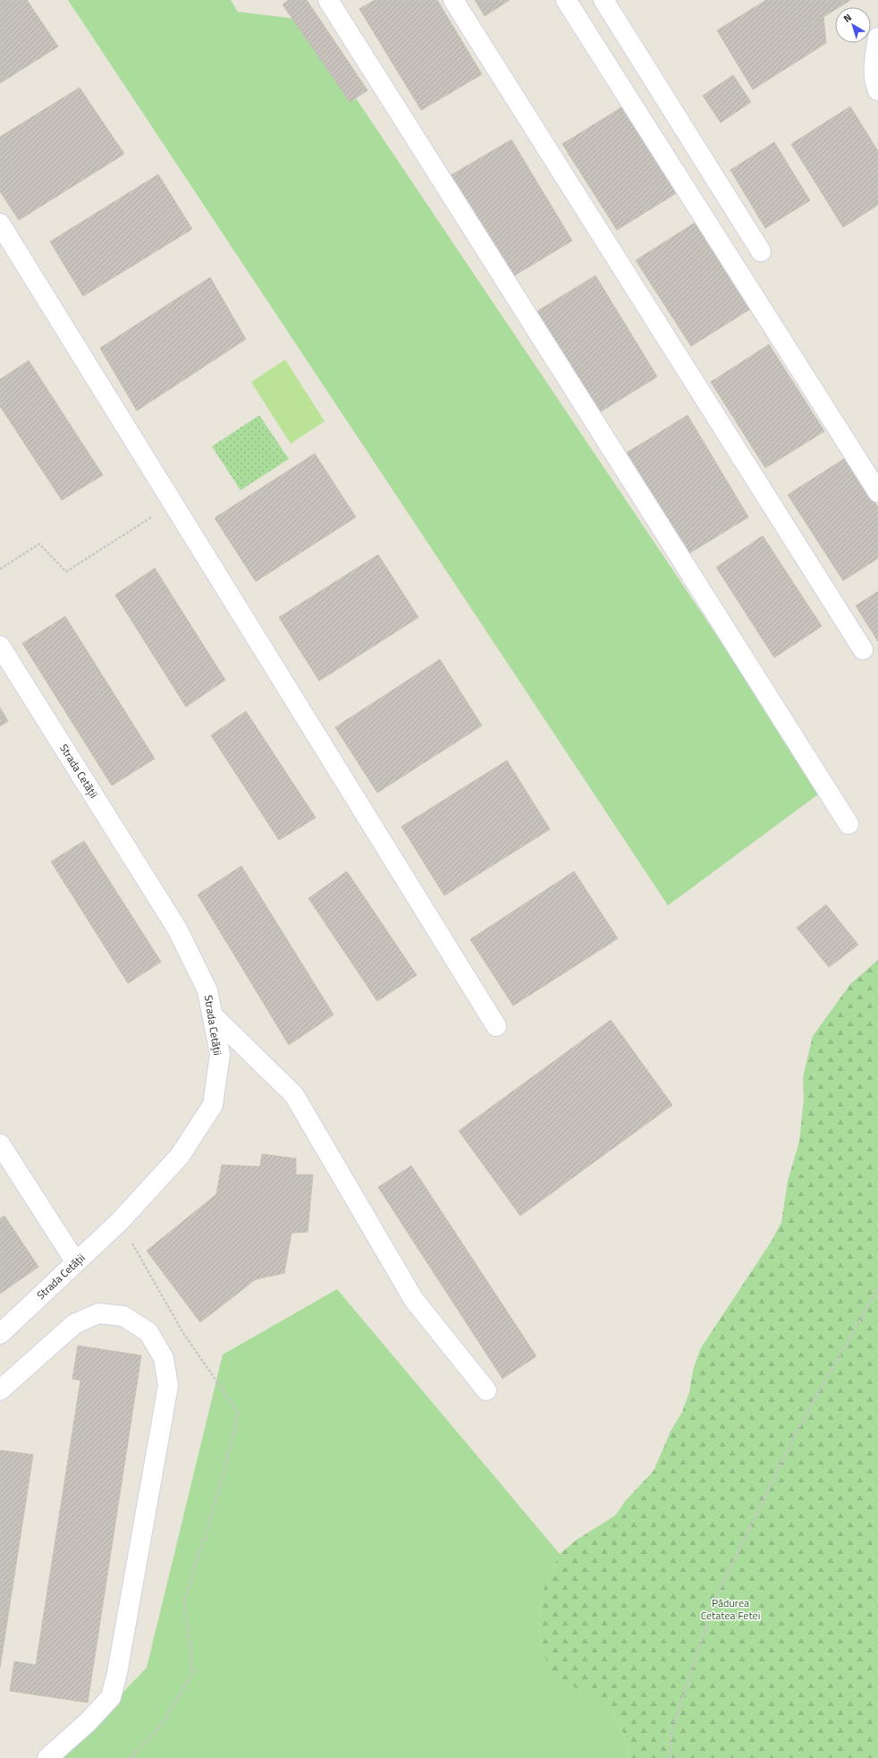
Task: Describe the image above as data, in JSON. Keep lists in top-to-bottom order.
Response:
{
  "streets": {
    "street": ["Strada Cetății"]
  },
  "parks": ["Pădurea Cetatea Fetei"],
  "north": "top left"
}
